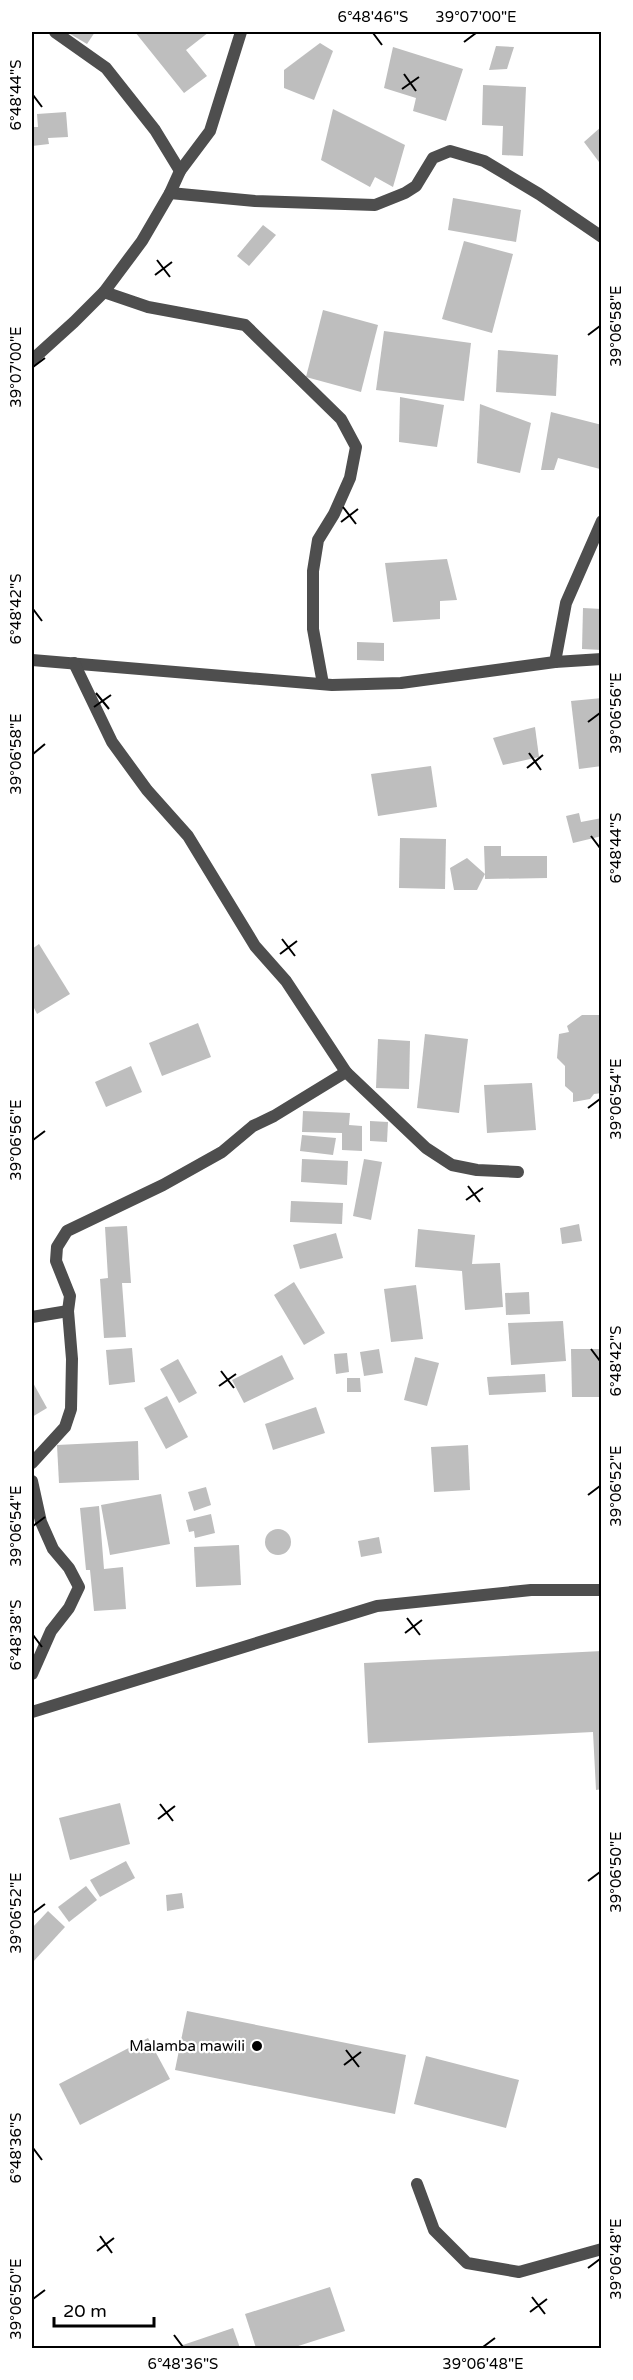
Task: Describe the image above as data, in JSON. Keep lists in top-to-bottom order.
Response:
{
  "places": ["Malamba mawili"],
  "scale_bar": "20 m",
  "coordinates": [
    "6°48'46\"S",
    "39°07'00\"E",
    "6°48'44\"S",
    "39°06'58\"E",
    "6°48'42\"S",
    "39°06'56\"E",
    "39°06'54\"E",
    "39°06'52\"E",
    "6°48'38\"S",
    "39°06'50\"E",
    "6°48'36\"S",
    "39°06'48\"E"
  ]
}
